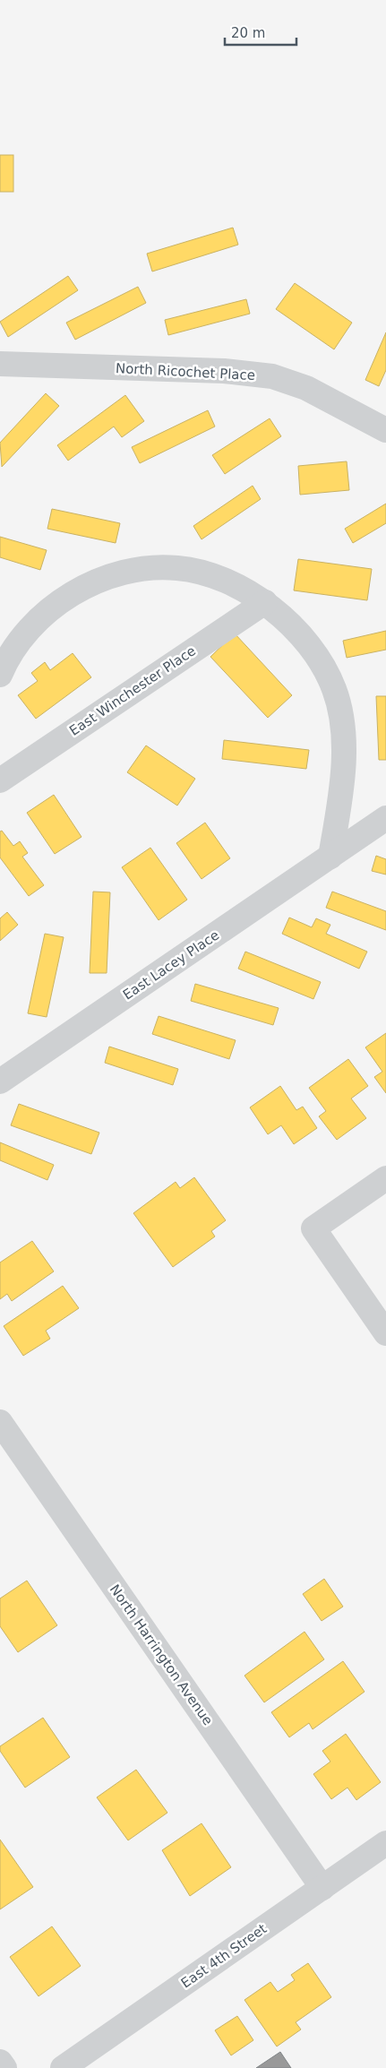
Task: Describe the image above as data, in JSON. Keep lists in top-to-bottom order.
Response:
{
  "streets": {
    "street": [
      "North Ricochet Place",
      "East Winchester Place",
      "East Lacey Place",
      "North Harrington Avenue",
      "East 4th Street"
    ]
  },
  "crossings": [
    ["North Harrington Avenue", "East 4th Street"]
  ],
  "scale_bar": "20 m"
}
